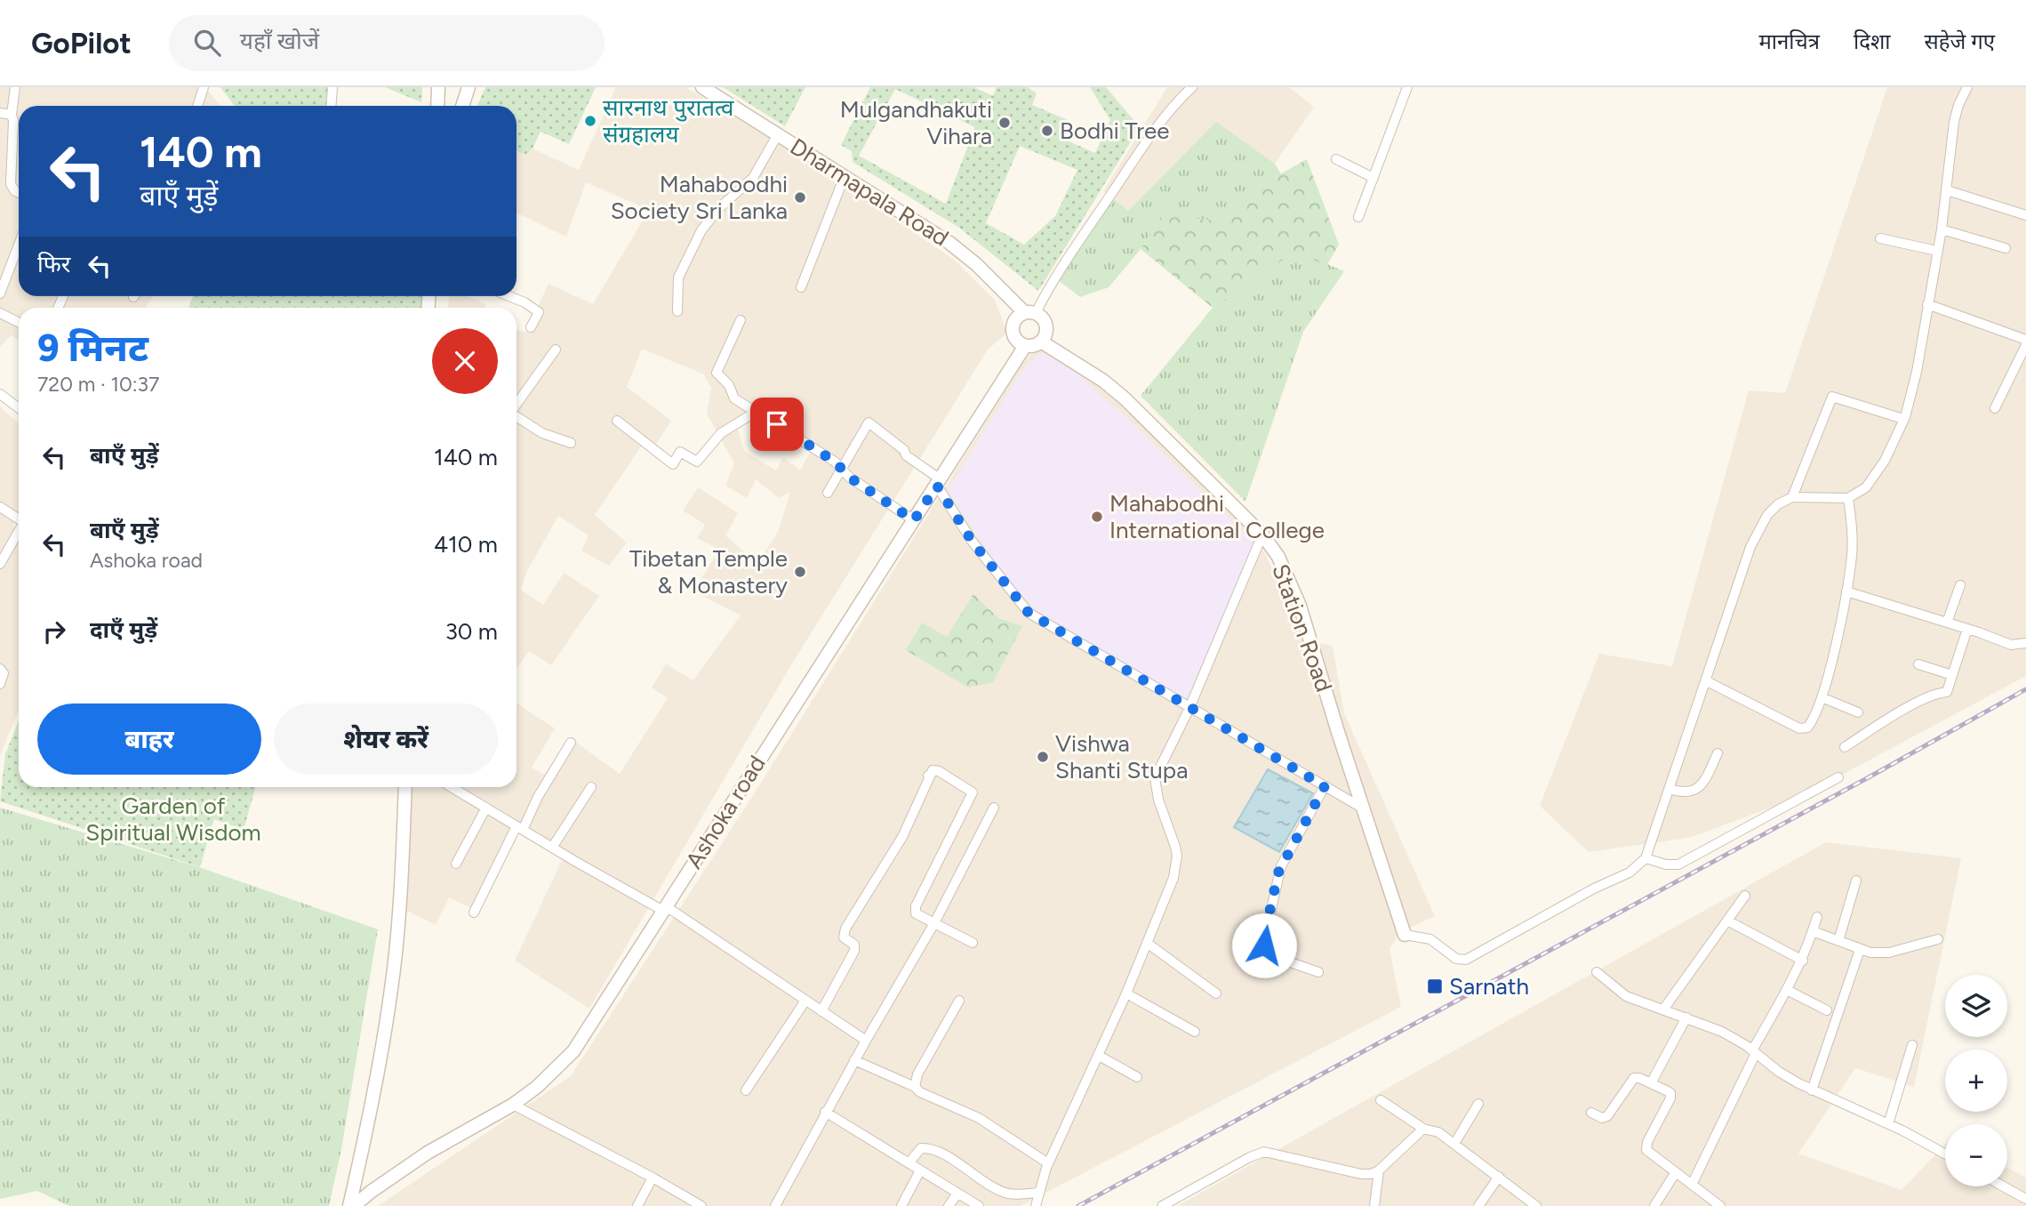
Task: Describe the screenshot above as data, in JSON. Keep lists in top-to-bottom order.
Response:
{
  "streets": {
    "street": ["Dharmapala Road", "Station Road", "Ashoka road"]
  },
  "crossings": [
    ["Dharmapala Road", "Station Road"],
    ["Dharmapala Road", "Ashoka road"],
    ["Station Road", "Ashoka road"]
  ],
  "parks": ["Garden of Spiritual Wisdom"],
  "places": {
    "other": [
      "सारनाथ पुरातत्व संग्रहालय",
      "Mulgandhakuti Vihara",
      "Bodhi Tree",
      "Mahaboodhi Society Sri Lanka",
      "Mahabodhi International College",
      "Tibetan Temple & Monastery",
      "Vishwa Shanti Stupa"
    ],
    "transit": ["Sarnath"]
  },
  "page": {
    "header": "GoPilot",
    "search": "यहाँ खोजें",
    "nav": ["मानचित्र", "दिशा", "सहेजे गए"],
    "turn": ["140 m", "बाएँ मुड़ें"],
    "then": "फिर",
    "heading": ["9 मिनट", "720 m · 10:37"],
    "list": [
      {
        "name": "बाएँ मुड़ें",
        "value": "140 m"
      },
      {
        "name": "बाएँ मुड़ें",
        "note": "Ashoka road",
        "value": "410 m"
      },
      {
        "name": "दाएँ मुड़ें",
        "value": "30 m"
      }
    ],
    "buttons": ["बाहर", "शेयर करें"],
    "map_buttons": ["+", "−"]
  }
}
